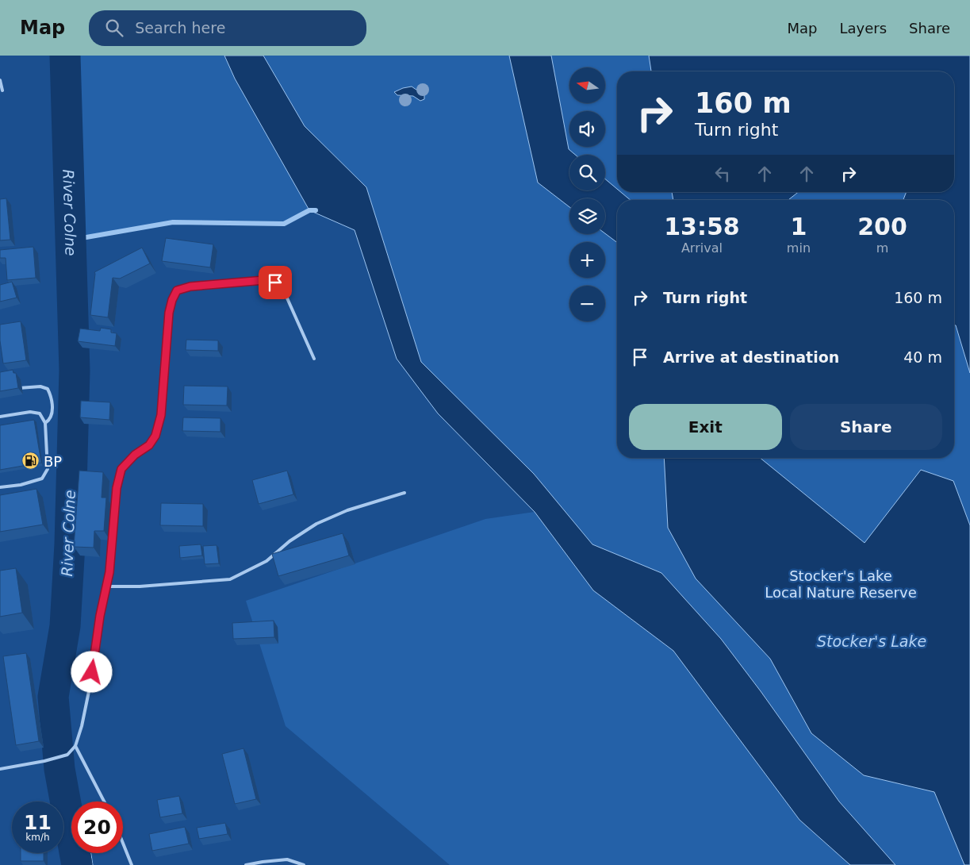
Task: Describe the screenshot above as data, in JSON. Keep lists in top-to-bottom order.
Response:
{
  "water": ["River Colne", "Stocker's Lake"],
  "parks": ["Stocker's Lake Local Nature Reserve"],
  "places": {
    "fuel station": ["BP"]
  },
  "north": "left",
  "page": {
    "header": "Map",
    "search": "Search here",
    "nav": ["Map", "Layers", "Share"],
    "map_buttons": ["+", "−"],
    "turn": ["160 m", "Turn right"],
    "eta": [
      "13:58",
      "Arrival",
      "1",
      "min",
      "200",
      "m"
    ],
    "list": [
      {
        "name": "Turn right",
        "value": "160 m"
      },
      {
        "name": "Arrive at destination",
        "value": "40 m"
      }
    ],
    "buttons": ["Exit", "Share"],
    "speed": "11 km/h",
    "limit": "20"
  }
}
